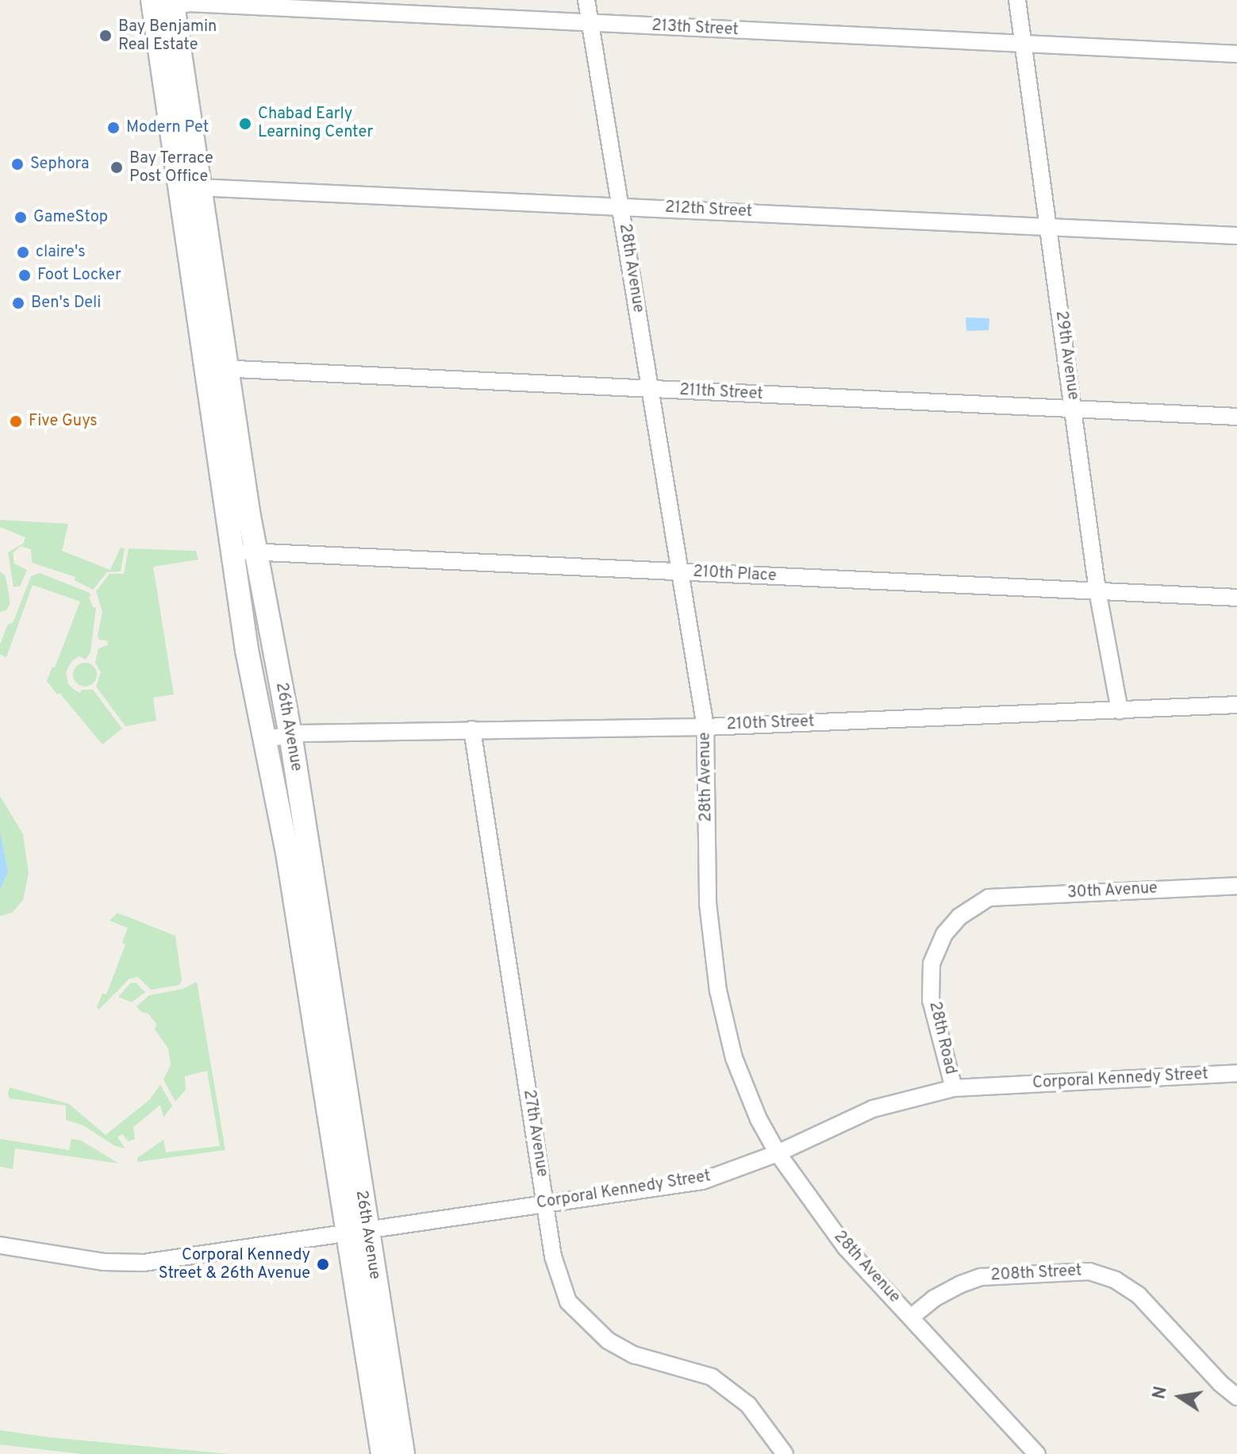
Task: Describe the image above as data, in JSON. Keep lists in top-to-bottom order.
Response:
{
  "streets": {
    "street": [
      "213th Street",
      "212th Street",
      "28th Avenue",
      "29th Avenue",
      "211th Street",
      "210th Place",
      "210th Street",
      "26th Avenue",
      "30th Avenue",
      "28th Road",
      "Corporal Kennedy Street",
      "27th Avenue",
      "208th Street"
    ]
  },
  "crossings": [
    ["213th Street", "28th Avenue"],
    ["213th Street", "29th Avenue"],
    ["213th Street", "26th Avenue"],
    ["212th Street", "28th Avenue"],
    ["212th Street", "29th Avenue"],
    ["212th Street", "26th Avenue"],
    ["28th Avenue", "211th Street"],
    ["28th Avenue", "210th Place"],
    ["28th Avenue", "210th Street"],
    ["28th Avenue", "Corporal Kennedy Street"],
    ["28th Avenue", "208th Street"],
    ["29th Avenue", "211th Street"],
    ["29th Avenue", "210th Place"],
    ["29th Avenue", "210th Street"],
    ["211th Street", "26th Avenue"],
    ["210th Place", "26th Avenue"],
    ["210th Street", "26th Avenue"],
    ["210th Street", "27th Avenue"],
    ["26th Avenue", "Corporal Kennedy Street"],
    ["30th Avenue", "28th Road"],
    ["28th Road", "Corporal Kennedy Street"],
    ["Corporal Kennedy Street", "27th Avenue"]
  ],
  "places": [
    "Bay Benjamin Real Estate",
    "Chabad Early Learning Center",
    "Modern Pet",
    "Sephora",
    "Bay Terrace Post Office",
    "GameStop",
    "claire's",
    "Foot Locker",
    "Ben's Deli",
    "Five Guys",
    "Corporal Kennedy Street & 26th Avenue"
  ],
  "north": "left"
}
